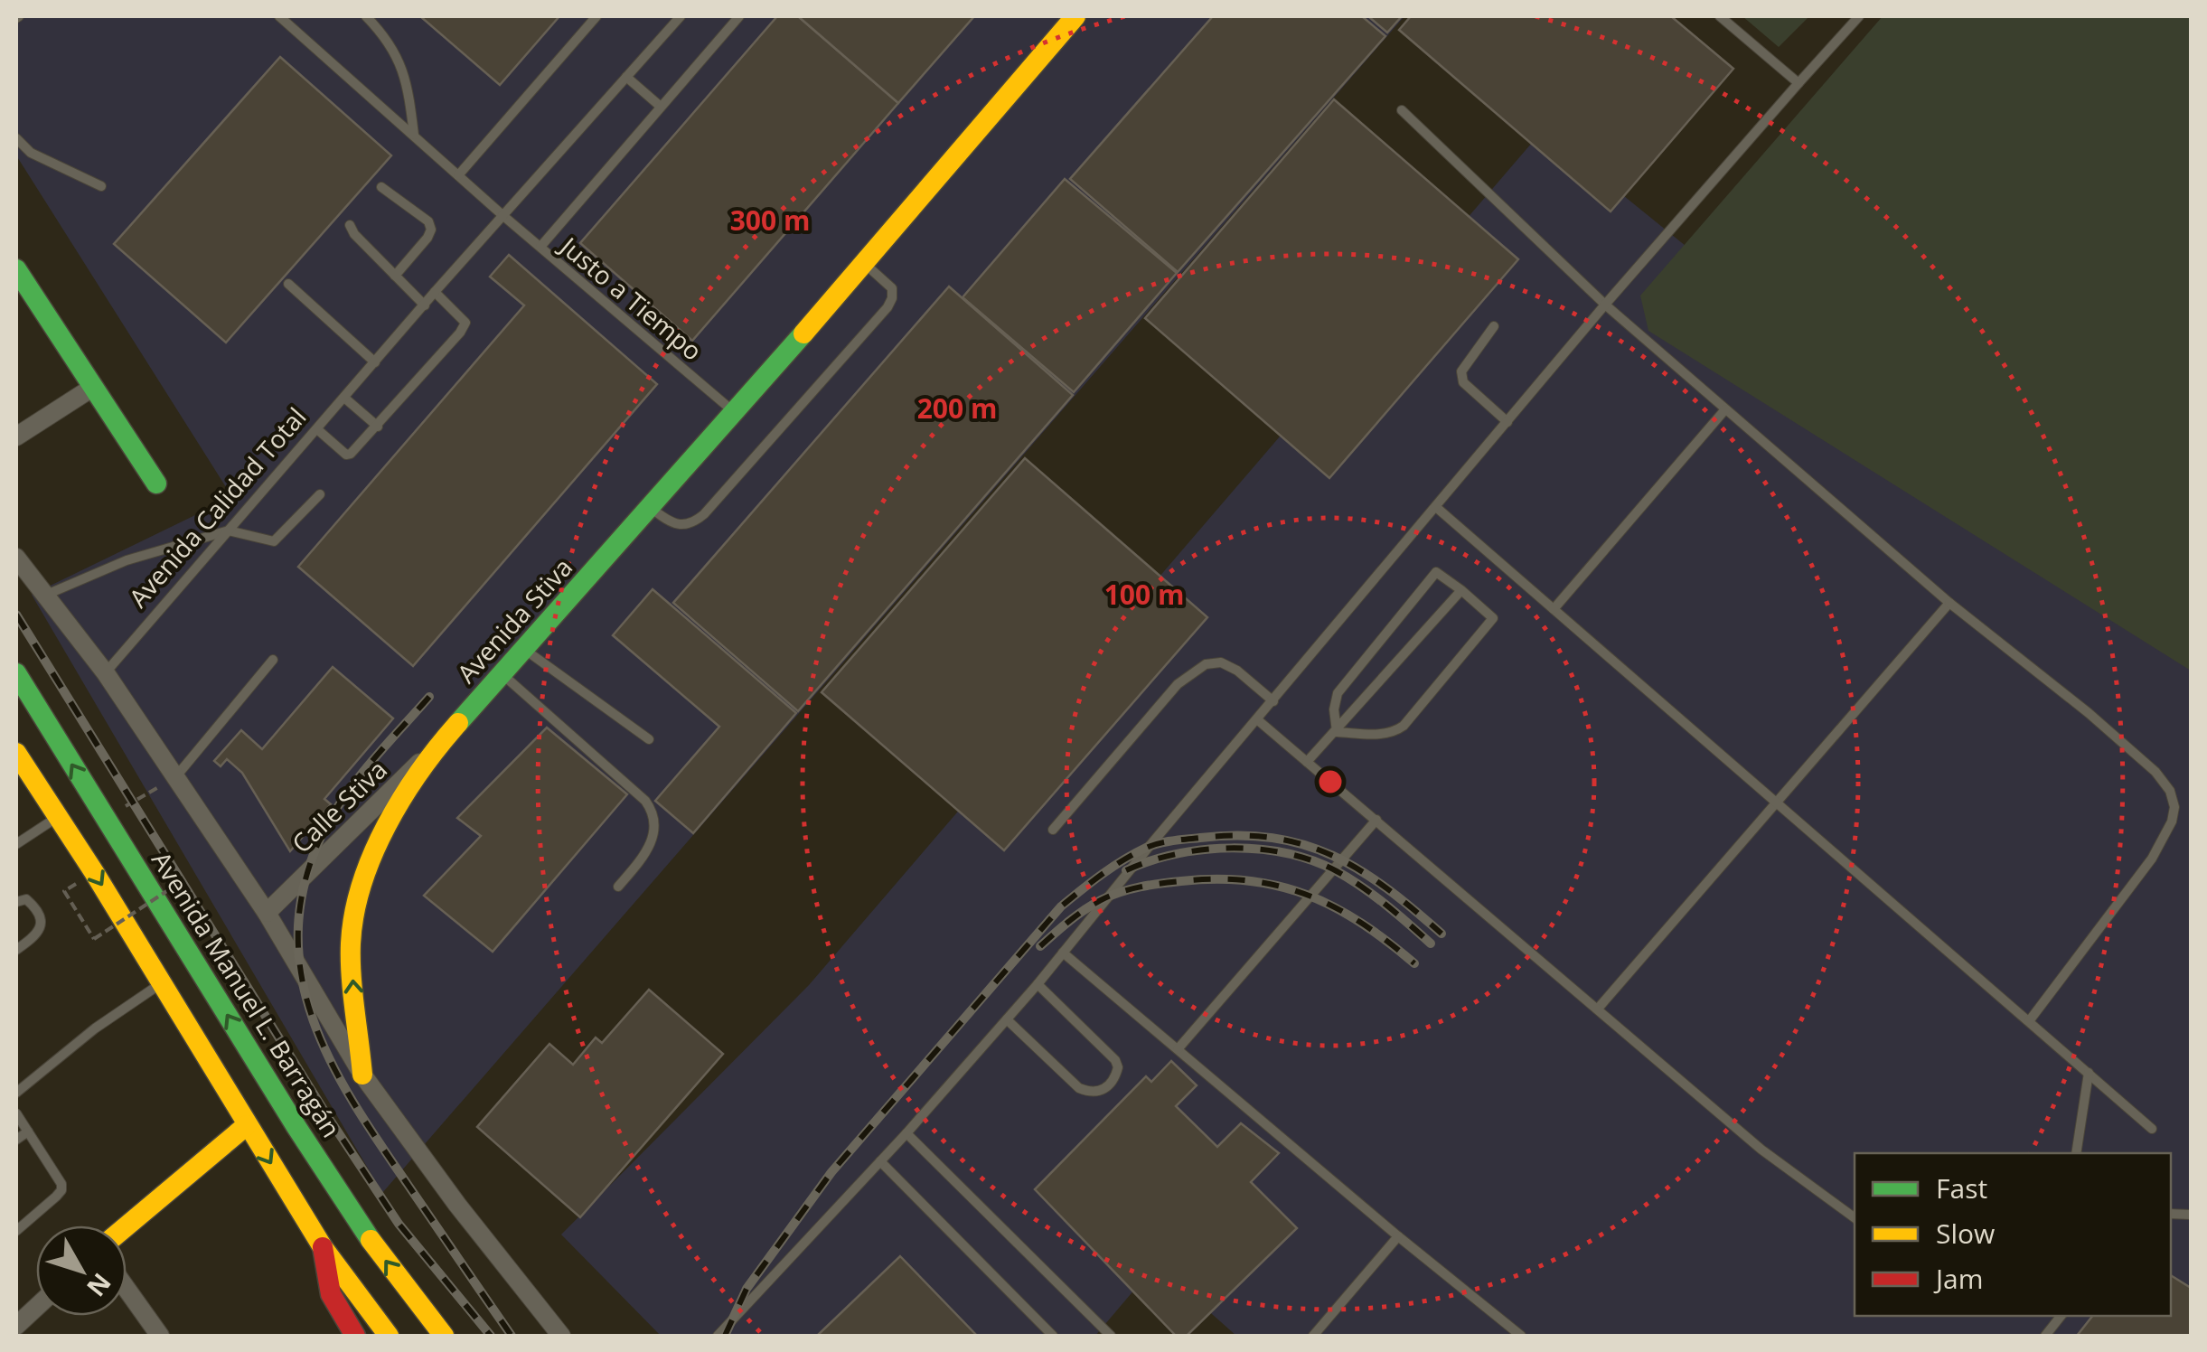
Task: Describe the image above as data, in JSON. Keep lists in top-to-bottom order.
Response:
{
  "streets": {
    "main road": ["Avenida Stiva", "Avenida Manuel L. Barragán"],
    "street": ["Calle Stiva"],
    "lane": ["Justo a Tiempo", "Avenida Calidad Total"]
  },
  "crossings": [
    ["Justo a Tiempo", "Avenida Calidad Total"],
    ["Justo a Tiempo", "Avenida Stiva"],
    ["Avenida Stiva", "Calle Stiva"]
  ],
  "legend": ["Fast", "Slow", "Jam"],
  "north": "bottom right",
  "rings": ["300 m", "200 m", "100 m"]
}
